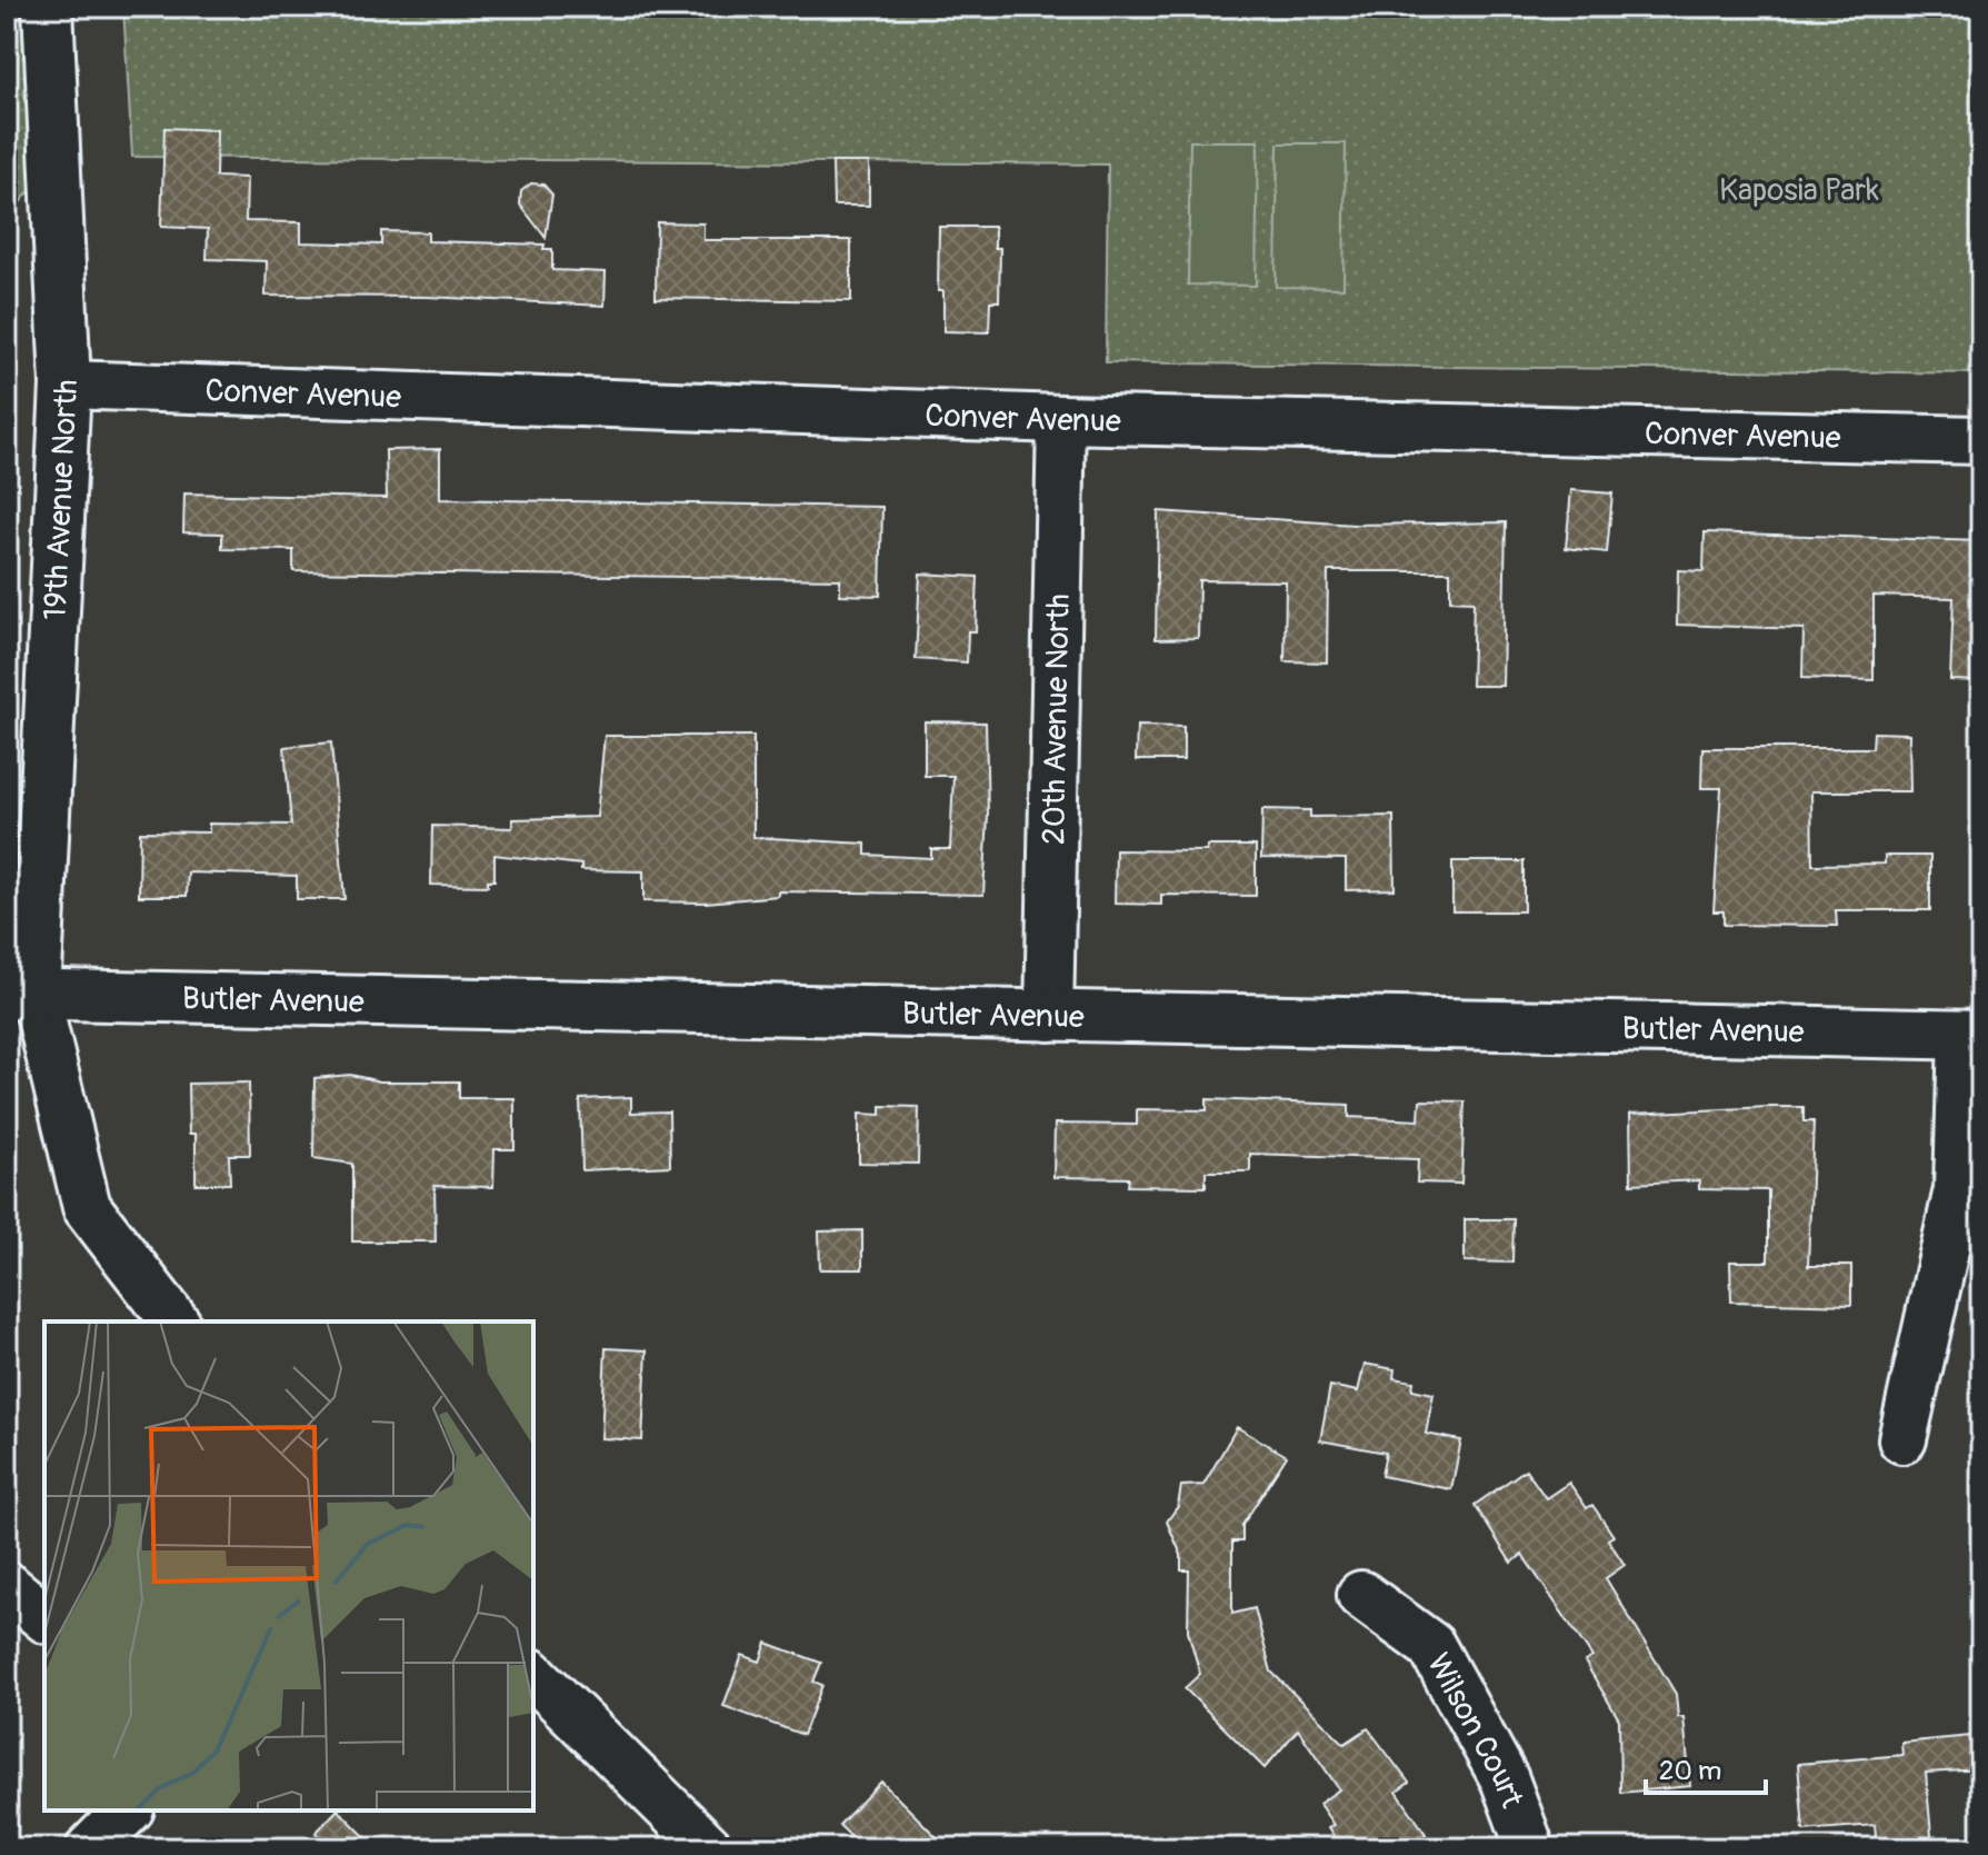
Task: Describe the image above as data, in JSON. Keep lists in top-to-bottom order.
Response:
{
  "streets": {
    "street": [
      "Conver Avenue",
      "19th Avenue North",
      "20th Avenue North",
      "Butler Avenue",
      "Wilson Court"
    ]
  },
  "crossings": [
    ["Conver Avenue", "19th Avenue North"],
    ["Conver Avenue", "20th Avenue North"],
    ["19th Avenue North", "Butler Avenue"],
    ["20th Avenue North", "Butler Avenue"]
  ],
  "parks": ["Kaposia Park"],
  "scale_bar": "20 m"
}
